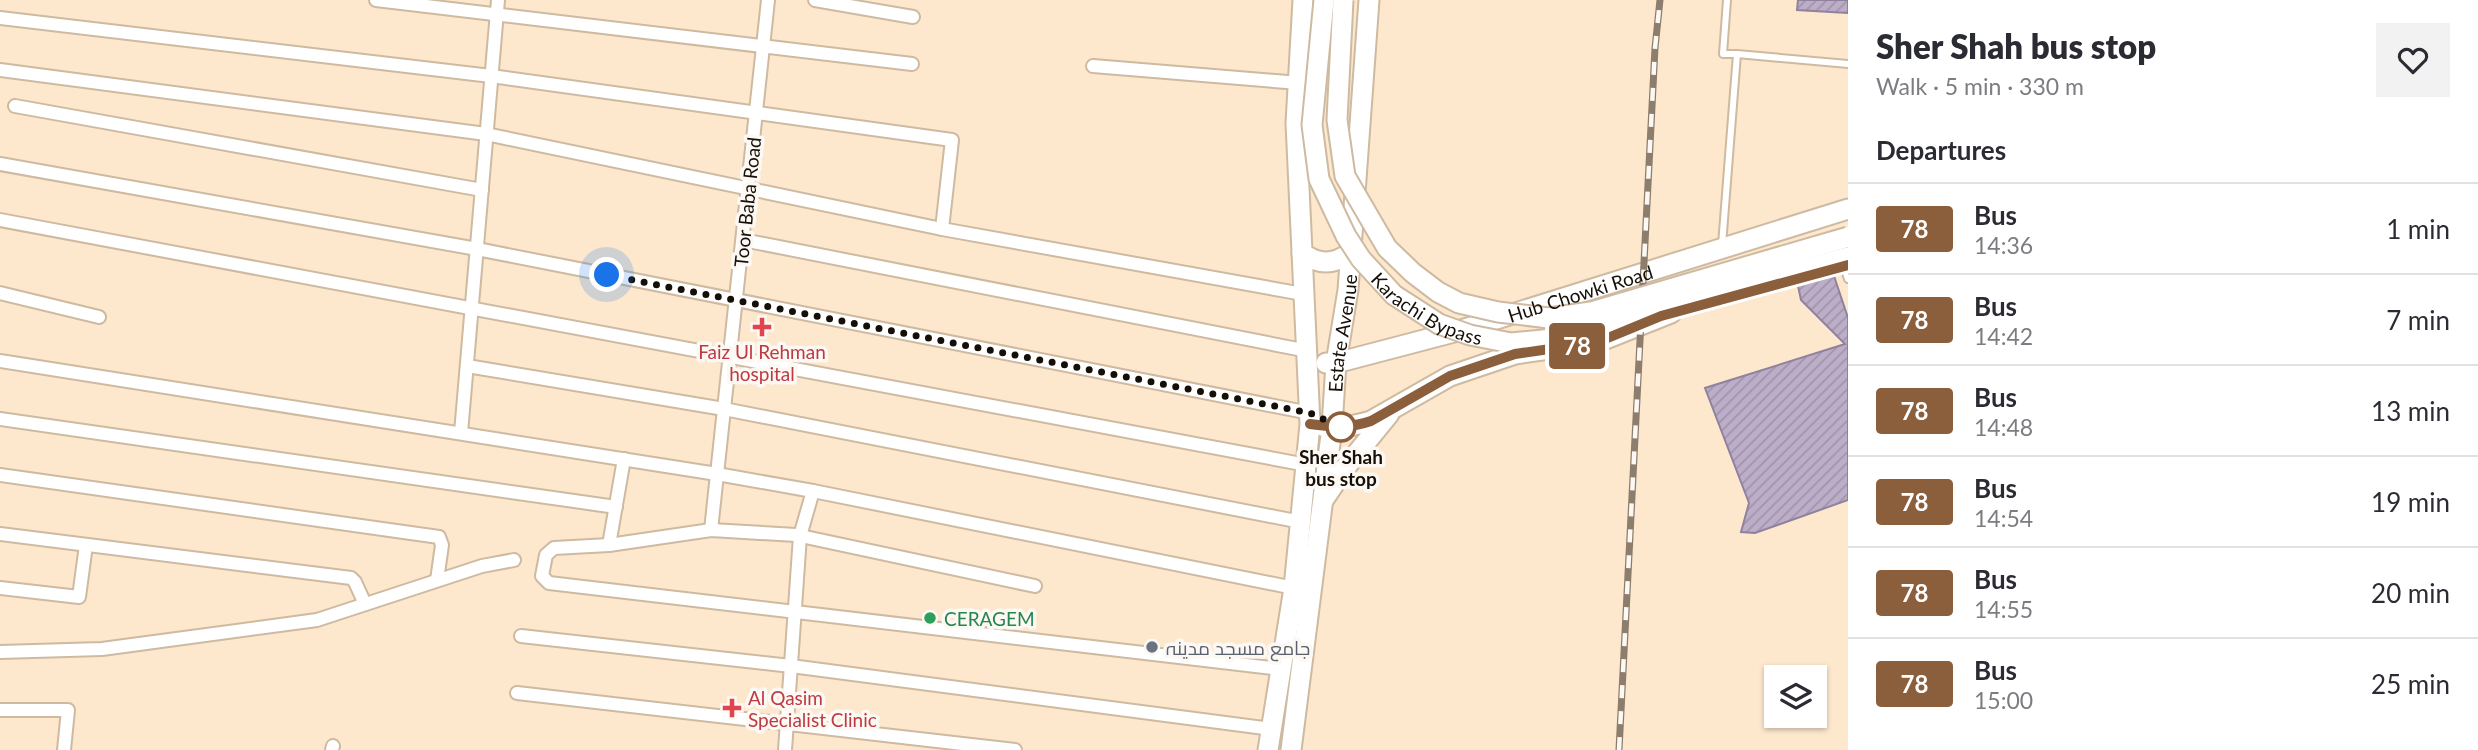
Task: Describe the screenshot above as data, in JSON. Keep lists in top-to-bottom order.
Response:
{
  "streets": {
    "highway": ["Hub Chowki Road", "Karachi Bypass", "Estate Avenue"],
    "street": ["Toor Baba Road"]
  },
  "crossings": [
    ["Hub Chowki Road", "Karachi Bypass"],
    ["Hub Chowki Road", "Estate Avenue"]
  ],
  "places": {
    "health": ["Faiz Ul Rehman hospital", "Al Qasim Specialist Clinic"],
    "other": ["Sher Shah bus stop", "CERAGEM", "جامع مسجد مدینہ"]
  },
  "lines": ["bus line 78"],
  "page": {
    "on_map": "78",
    "heading": [
      ["Sher Shah bus stop", "Walk · 5 min · 330 m"],
      "Departures"
    ],
    "list": [
      {
        "mark": "78",
        "name": "Bus",
        "note": "14:36",
        "value": "1 min"
      },
      {
        "mark": "78",
        "name": "Bus",
        "note": "14:42",
        "value": "7 min"
      },
      {
        "mark": "78",
        "name": "Bus",
        "note": "14:48",
        "value": "13 min"
      },
      {
        "mark": "78",
        "name": "Bus",
        "note": "14:54",
        "value": "19 min"
      },
      {
        "mark": "78",
        "name": "Bus",
        "note": "14:55",
        "value": "20 min"
      },
      {
        "mark": "78",
        "name": "Bus",
        "note": "15:00",
        "value": "25 min"
      }
    ]
  }
}
